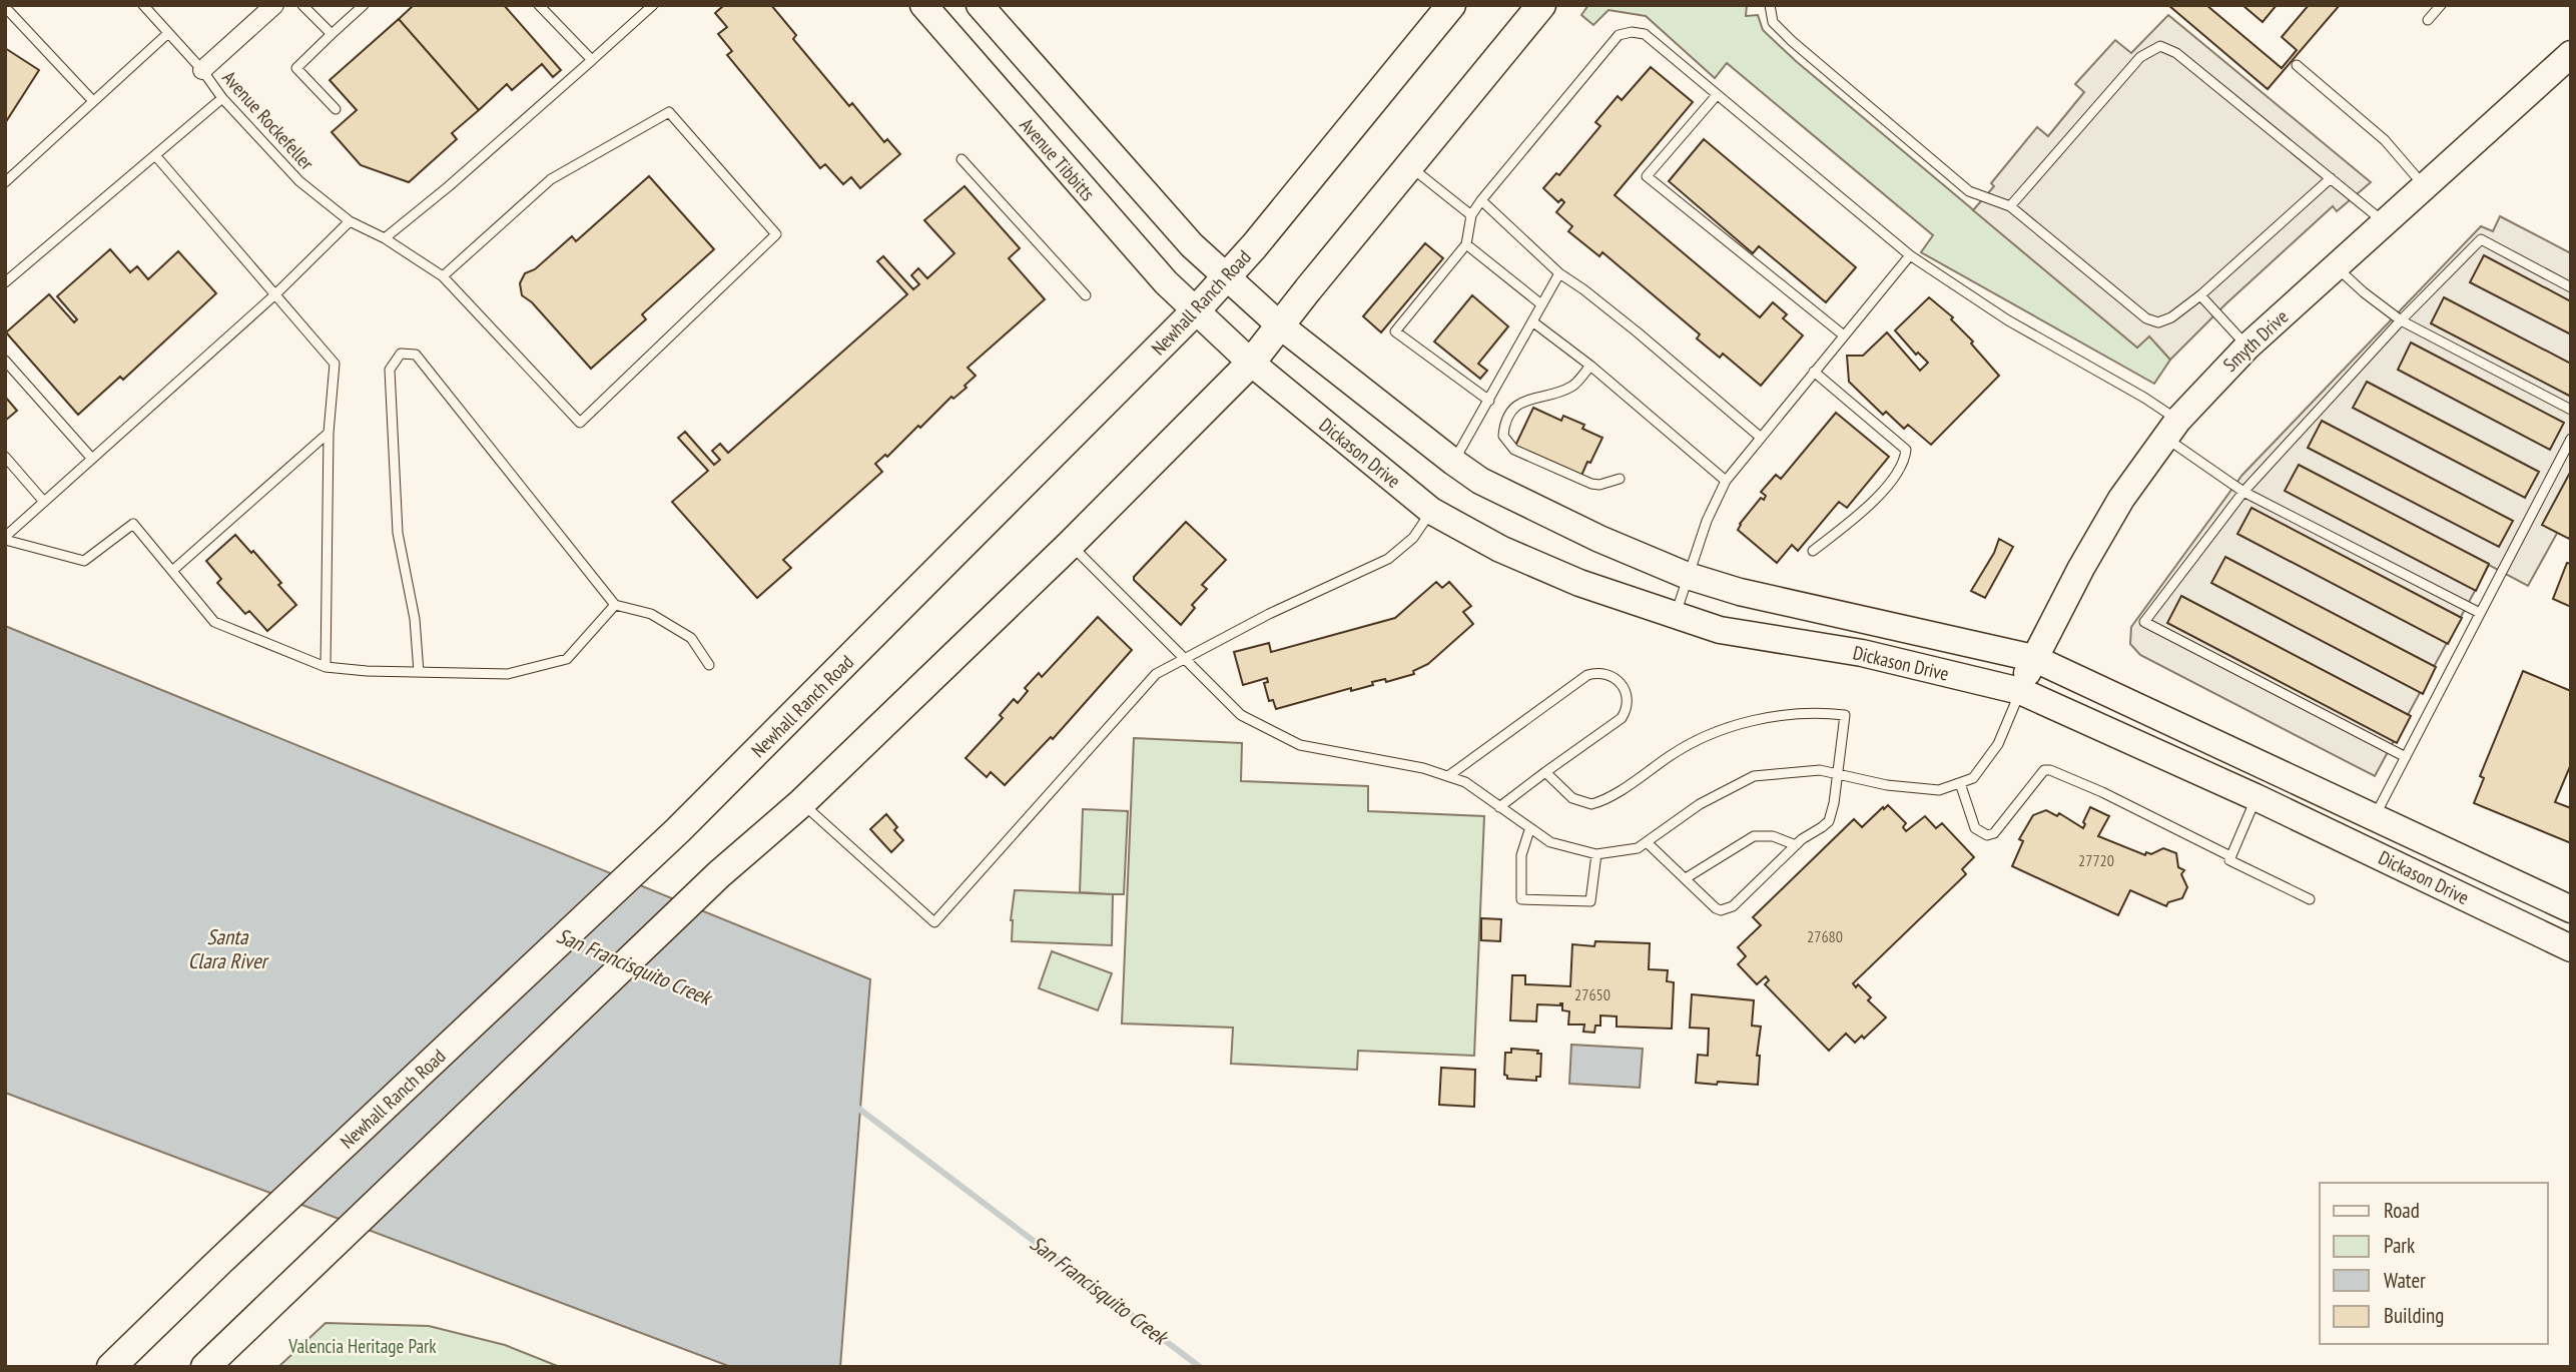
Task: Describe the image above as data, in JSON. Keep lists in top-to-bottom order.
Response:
{
  "streets": {
    "main road": ["Newhall Ranch Road"],
    "street": ["Avenue Tibbitts", "Smyth Drive", "Dickason Drive"],
    "lane": ["Avenue Rockefeller"]
  },
  "crossings": [
    ["Avenue Tibbitts", "Newhall Ranch Road"],
    ["Avenue Tibbitts", "Dickason Drive"],
    ["Newhall Ranch Road", "Dickason Drive"],
    ["Smyth Drive", "Dickason Drive"]
  ],
  "water": ["Santa Clara River", "San Francisquito Creek"],
  "parks": ["Valencia Heritage Park"],
  "house_numbers": ["27720", "27680", "27650"],
  "legend": [
    "Road",
    "Park",
    "Water",
    "Building"
  ]
}
